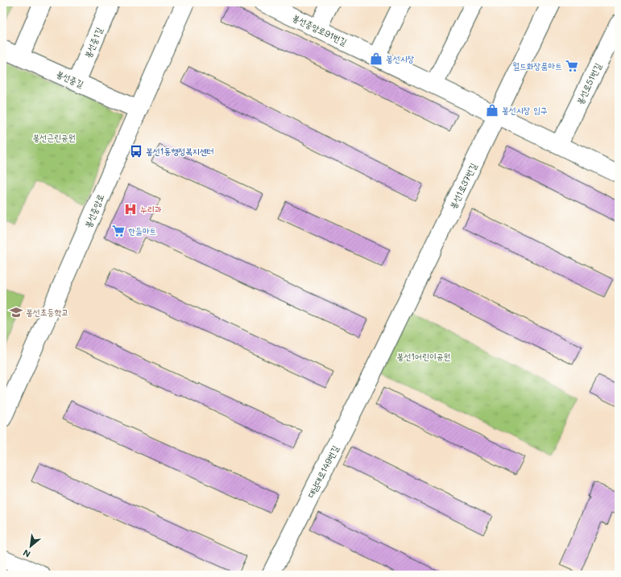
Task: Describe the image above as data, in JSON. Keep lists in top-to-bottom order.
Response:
{
  "streets": {
    "street": [
      "봉선중앙로91번길",
      "봉선중1길",
      "봉선중길",
      "봉선로51번길",
      "봉선1로37번길",
      "봉선중앙로",
      "대남대로149번길"
    ]
  },
  "crossings": [
    ["봉선중앙로91번길", "봉선1로37번길"],
    ["봉선중1길", "봉선중길"],
    ["봉선중길", "봉선중앙로"],
    ["봉선1로37번길", "대남대로149번길"]
  ],
  "parks": ["봉선근린공원", "봉선1어린이공원"],
  "places": {
    "shop": ["봉선시장", "봉선시장 입구"],
    "supermarket": ["월드화장품마트", "한들마트"],
    "bus stop": ["봉선1동행정복지센터"],
    "hospital": ["누리과"],
    "school or university": ["봉선초등학교"]
  },
  "north": "bottom left"
}
